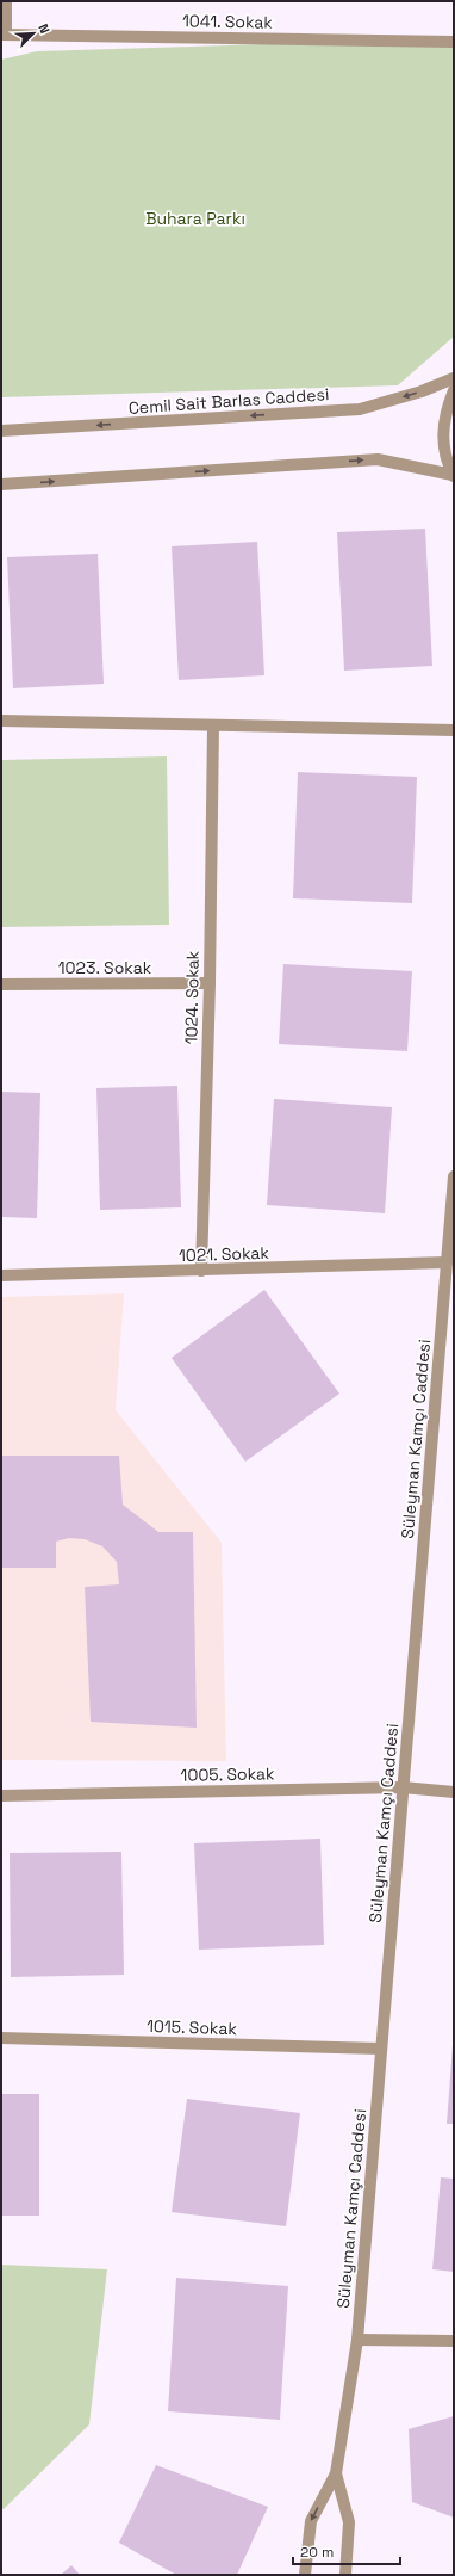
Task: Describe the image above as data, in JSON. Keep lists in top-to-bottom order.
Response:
{
  "streets": {
    "street": [
      "1041. Sokak",
      "Cemil Sait Barlas Caddesi",
      "1023. Sokak",
      "1024. Sokak",
      "1021. Sokak",
      "Süleyman Kamçı Caddesi",
      "1005. Sokak",
      "1015. Sokak"
    ]
  },
  "crossings": [
    ["1023. Sokak", "1024. Sokak"],
    ["1024. Sokak", "1021. Sokak"],
    ["1021. Sokak", "Süleyman Kamçı Caddesi"],
    ["Süleyman Kamçı Caddesi", "1005. Sokak"],
    ["Süleyman Kamçı Caddesi", "1015. Sokak"]
  ],
  "parks": ["Buhara Parkı"],
  "scale_bar": "20 m",
  "north": "top right"
}
